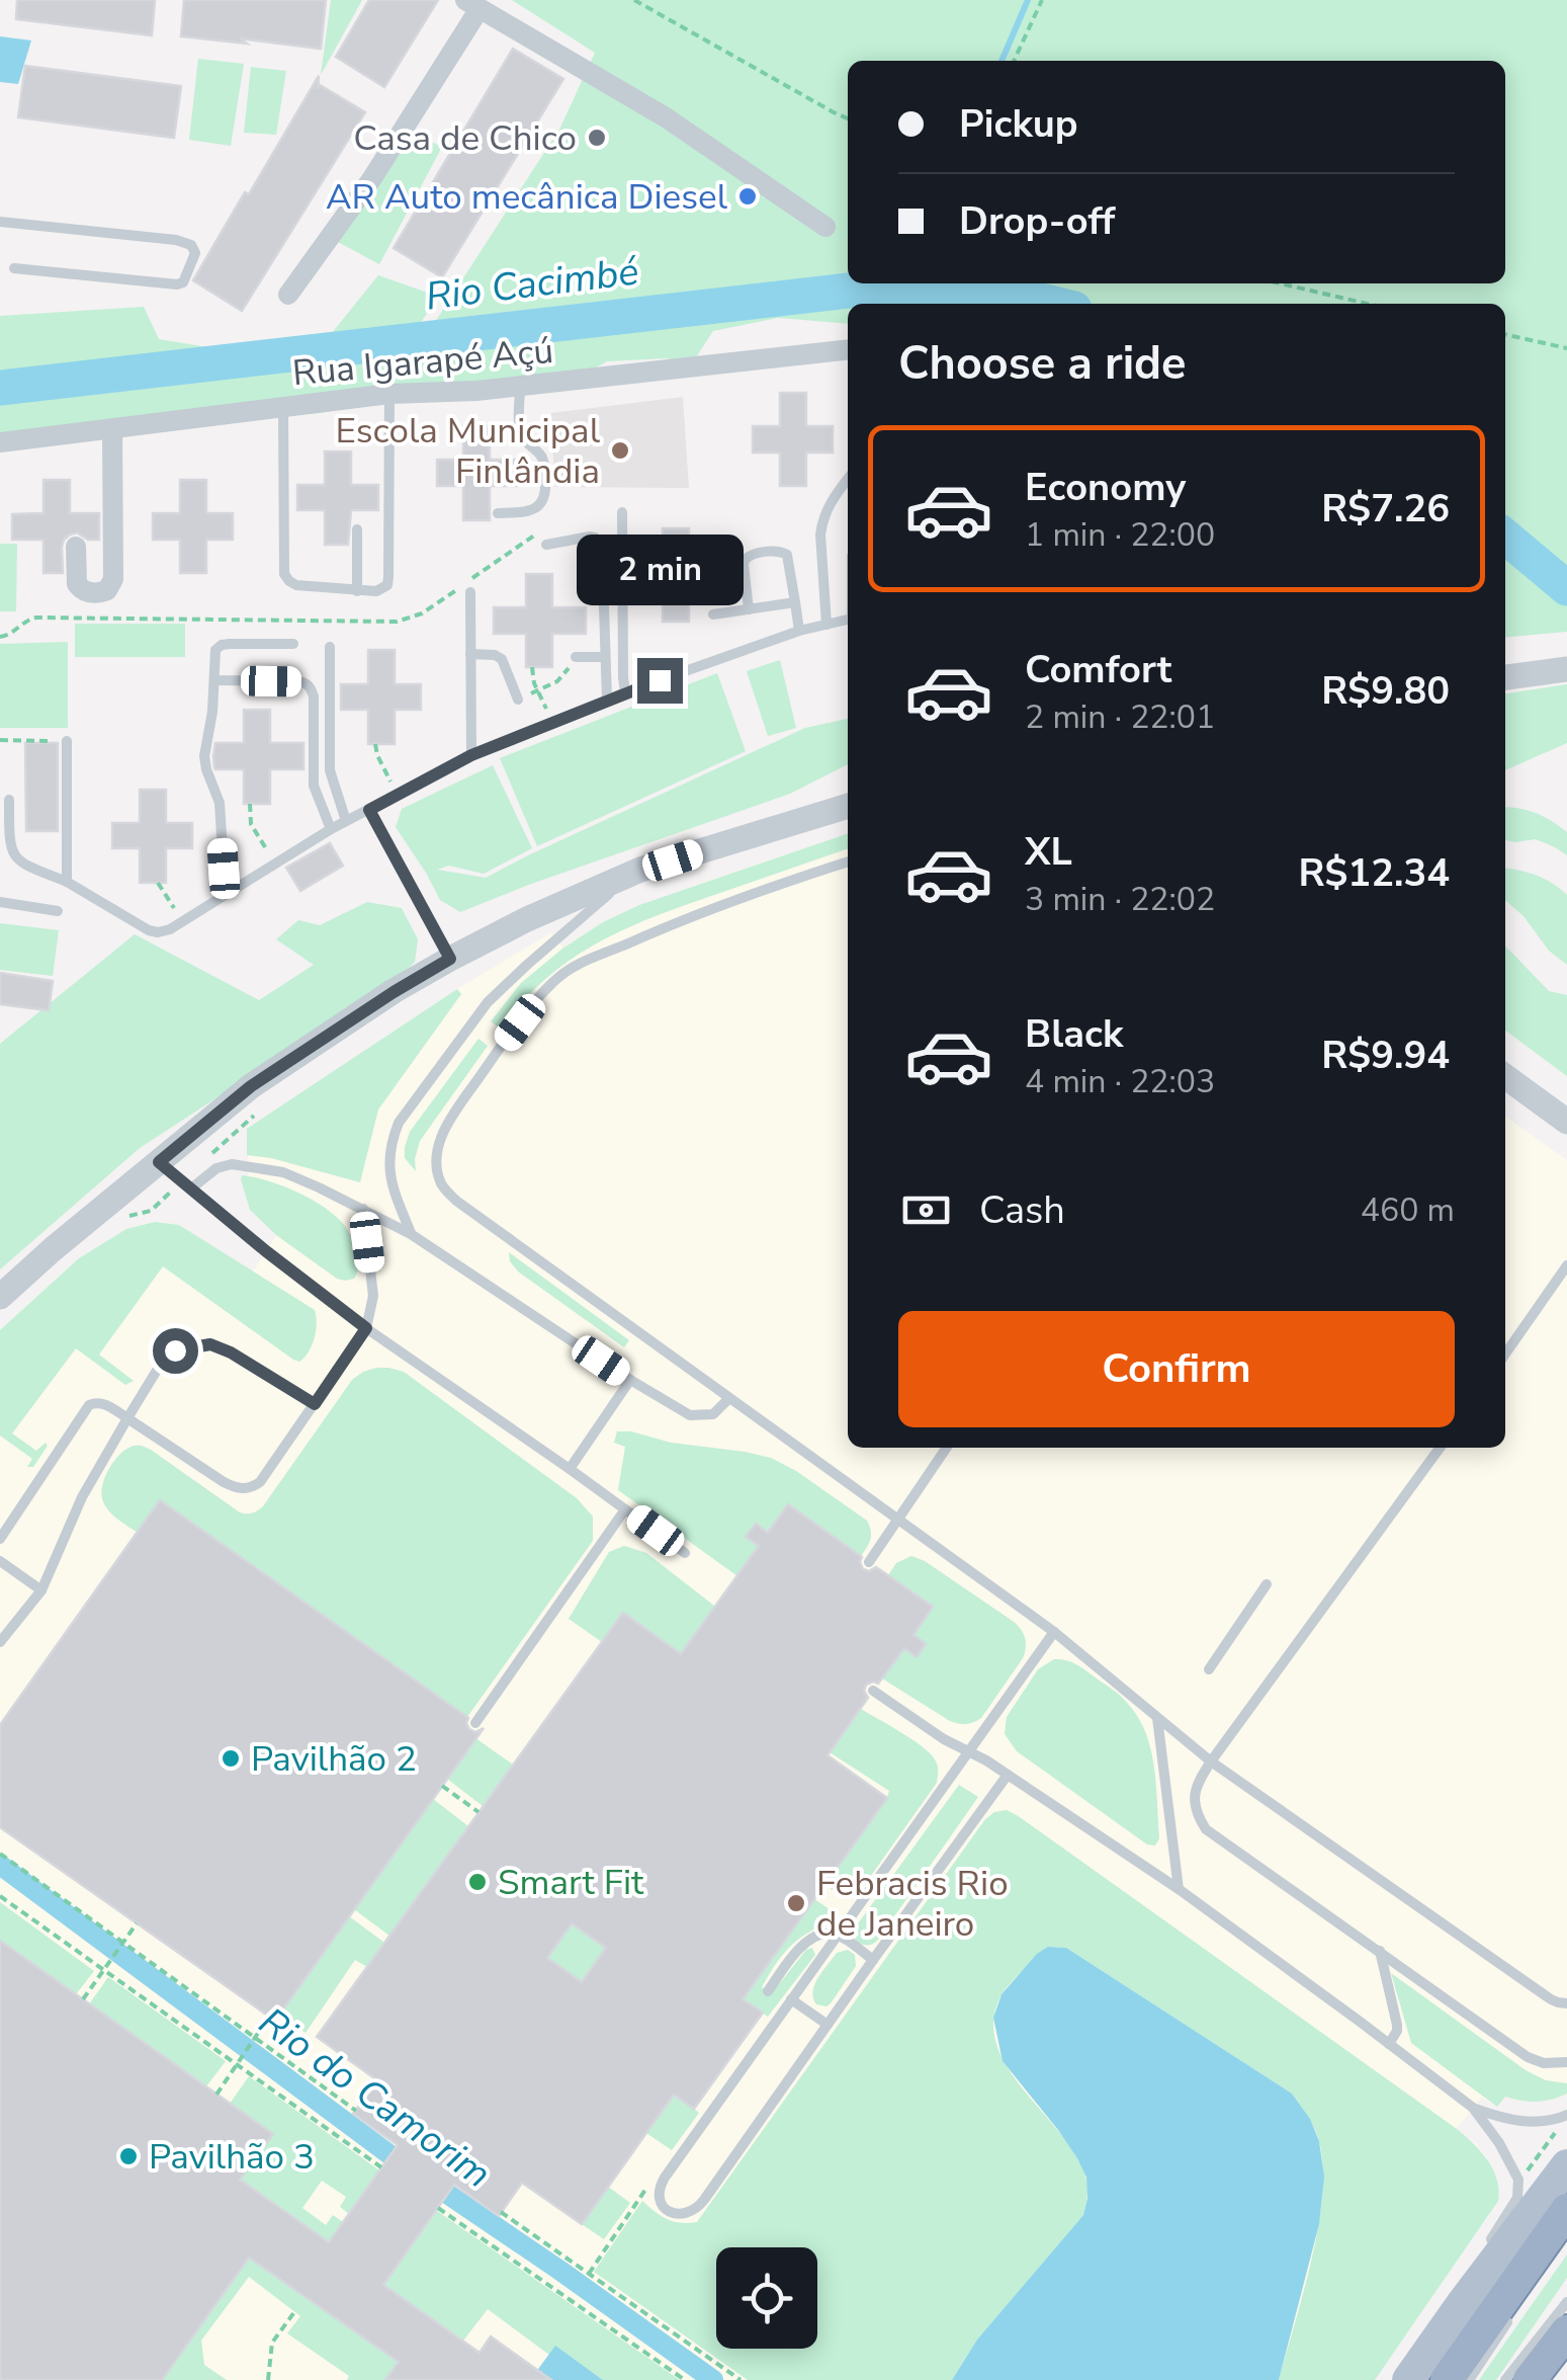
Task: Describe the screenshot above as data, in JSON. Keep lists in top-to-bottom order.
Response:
{
  "streets": {
    "street": ["Rua Igarapé Açú"]
  },
  "water": ["Rio Cacimbé", "Rio do Camorim"],
  "places": [
    "Casa de Chico",
    "AR Auto mecânica Diesel",
    "Escola Municipal Finlândia",
    "Pavilhão 2",
    "Smart Fit",
    "Febracis Rio de Janeiro",
    "Pavilhão 3"
  ],
  "page": {
    "banner": ["Pickup", "Drop-off"],
    "heading": "Choose a ride",
    "list": [
      {
        "name": "Economy",
        "note": "1 min · 22:00",
        "value": "R$7.26"
      },
      {
        "name": "Comfort",
        "note": "2 min · 22:01",
        "value": "R$9.80"
      },
      {
        "name": "XL",
        "note": "3 min · 22:02",
        "value": "R$12.34"
      },
      {
        "name": "Black",
        "note": "4 min · 22:03",
        "value": "R$9.94"
      }
    ],
    "bubble": "2 min",
    "pay": ["Cash", "460 m"],
    "buttons": "Confirm"
  }
}
